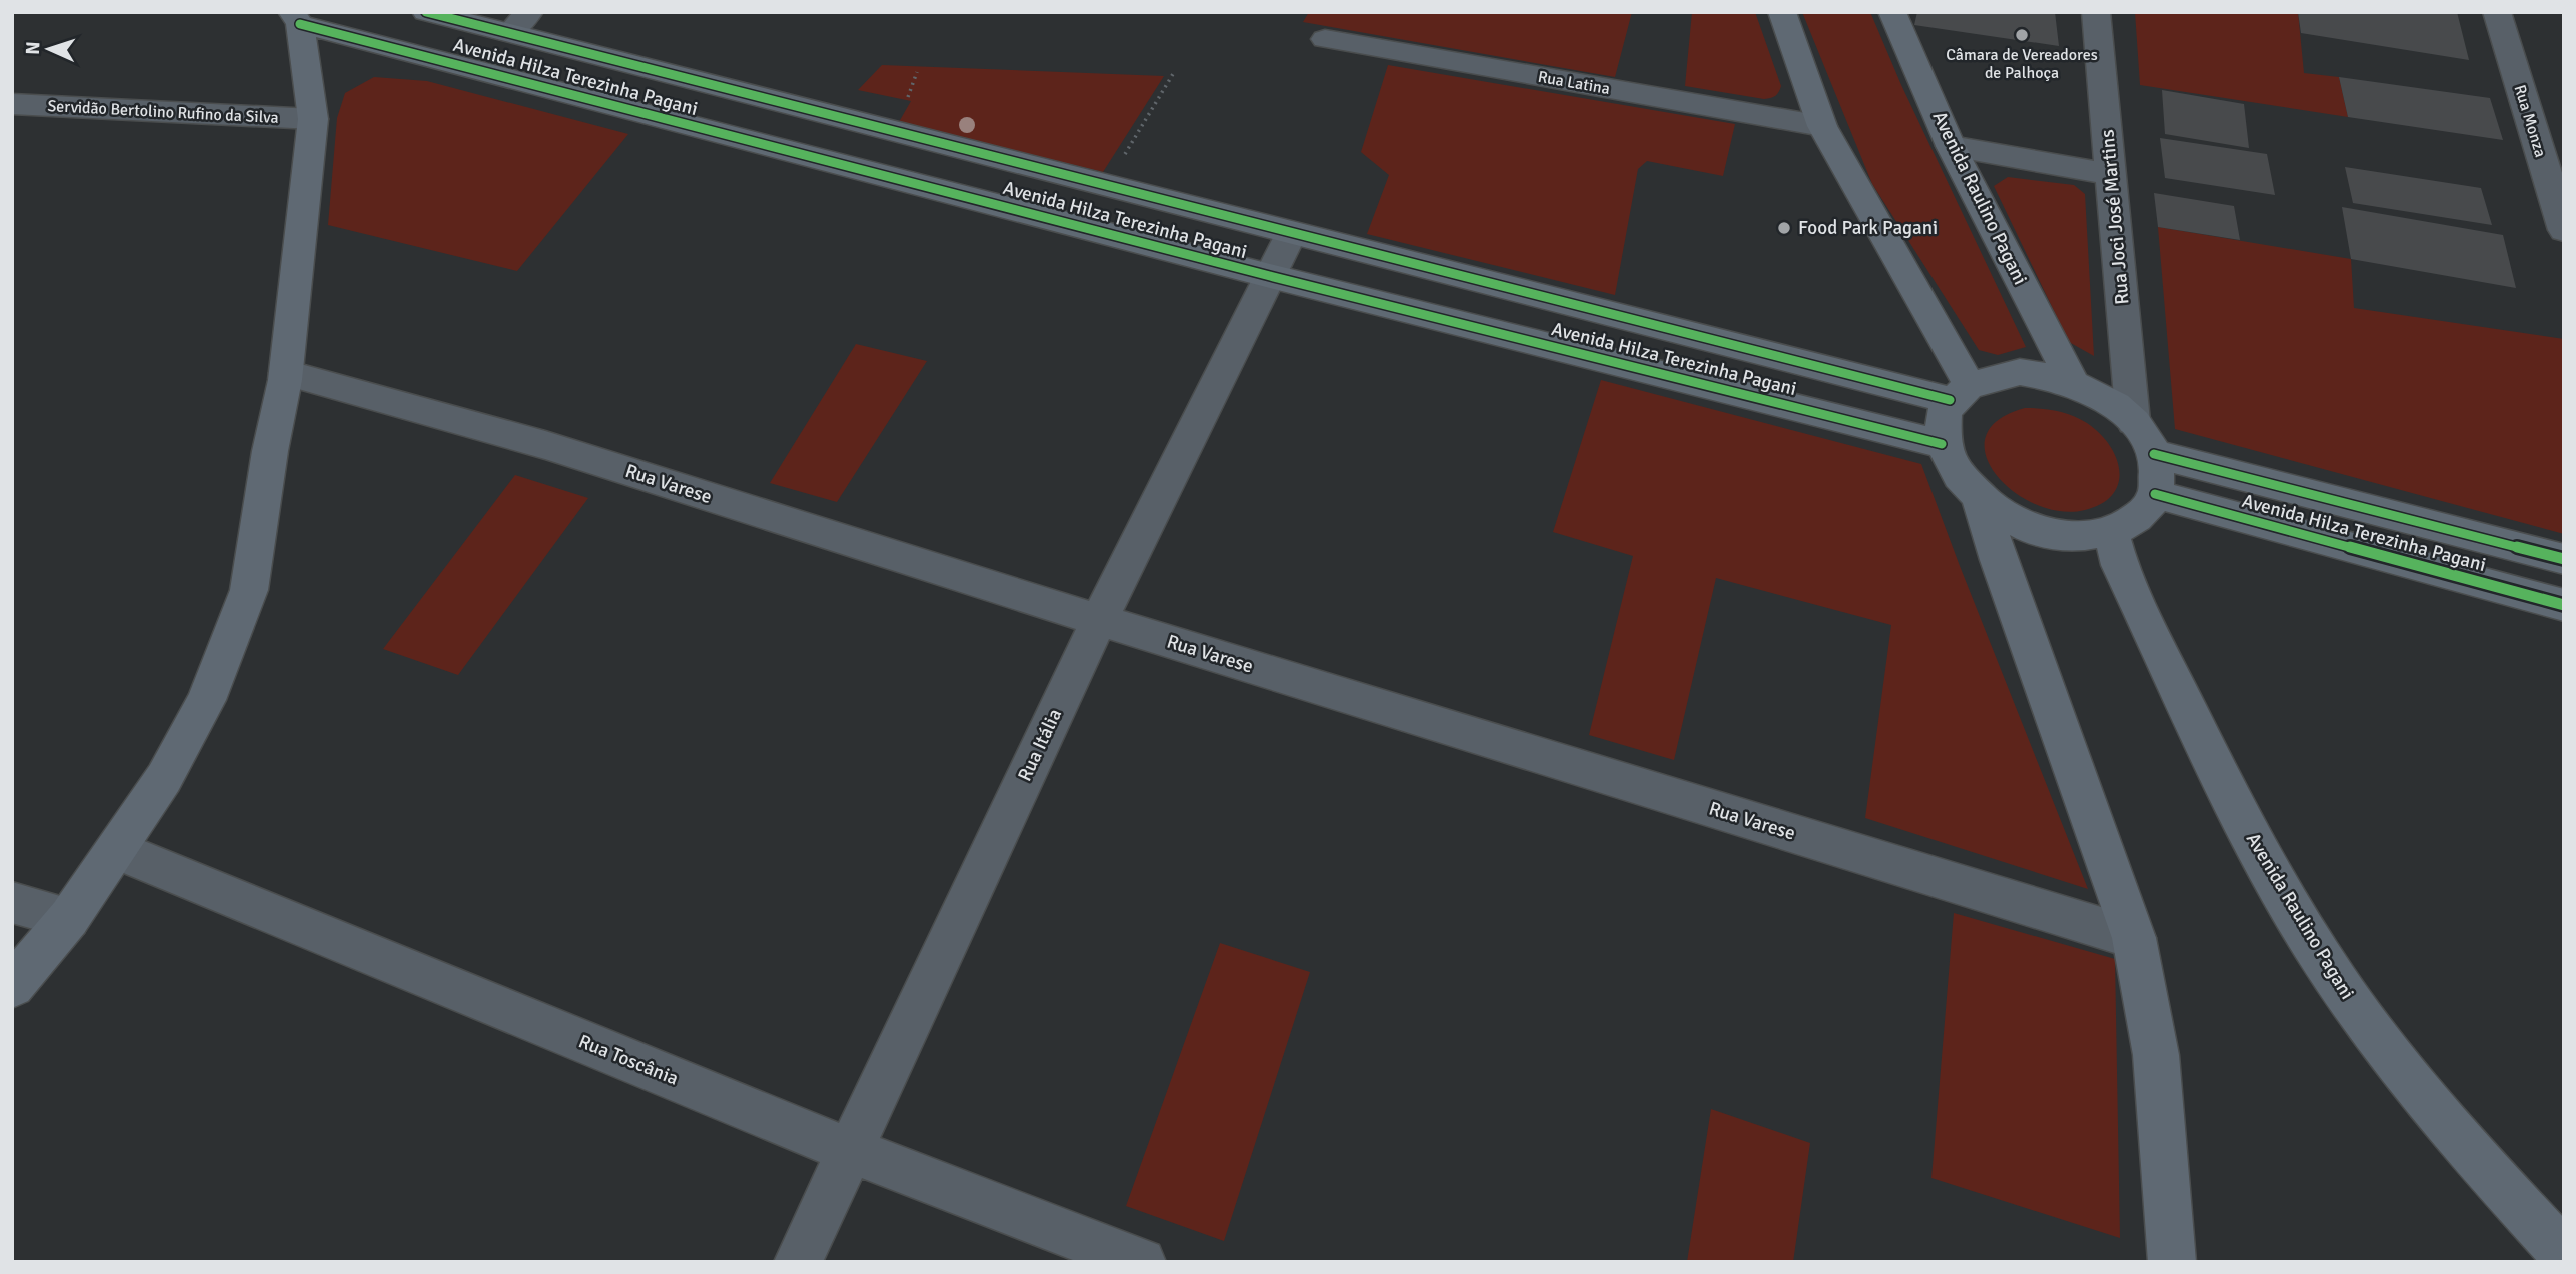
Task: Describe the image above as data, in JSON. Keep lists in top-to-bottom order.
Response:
{
  "streets": {
    "main road": ["Avenida Hilza Terezinha Pagani", "Avenida Raulino Pagani"],
    "street": [
      "Rua Latina",
      "Servidão Bertolino Rufino da Silva",
      "Rua Monza",
      "Rua Joci José Martins",
      "Rua Varese",
      "Rua Itália",
      "Rua Toscânia"
    ]
  },
  "crossings": [
    ["Avenida Hilza Terezinha Pagani", "Avenida Raulino Pagani"],
    ["Avenida Hilza Terezinha Pagani", "Rua Joci José Martins"],
    ["Avenida Hilza Terezinha Pagani", "Rua Itália"],
    ["Avenida Raulino Pagani", "Rua Joci José Martins"],
    ["Rua Varese", "Rua Itália"],
    ["Rua Itália", "Rua Toscânia"]
  ],
  "places": ["Câmara de Vereadores de Palhoça", "Food Park Pagani"],
  "north": "left"
}
